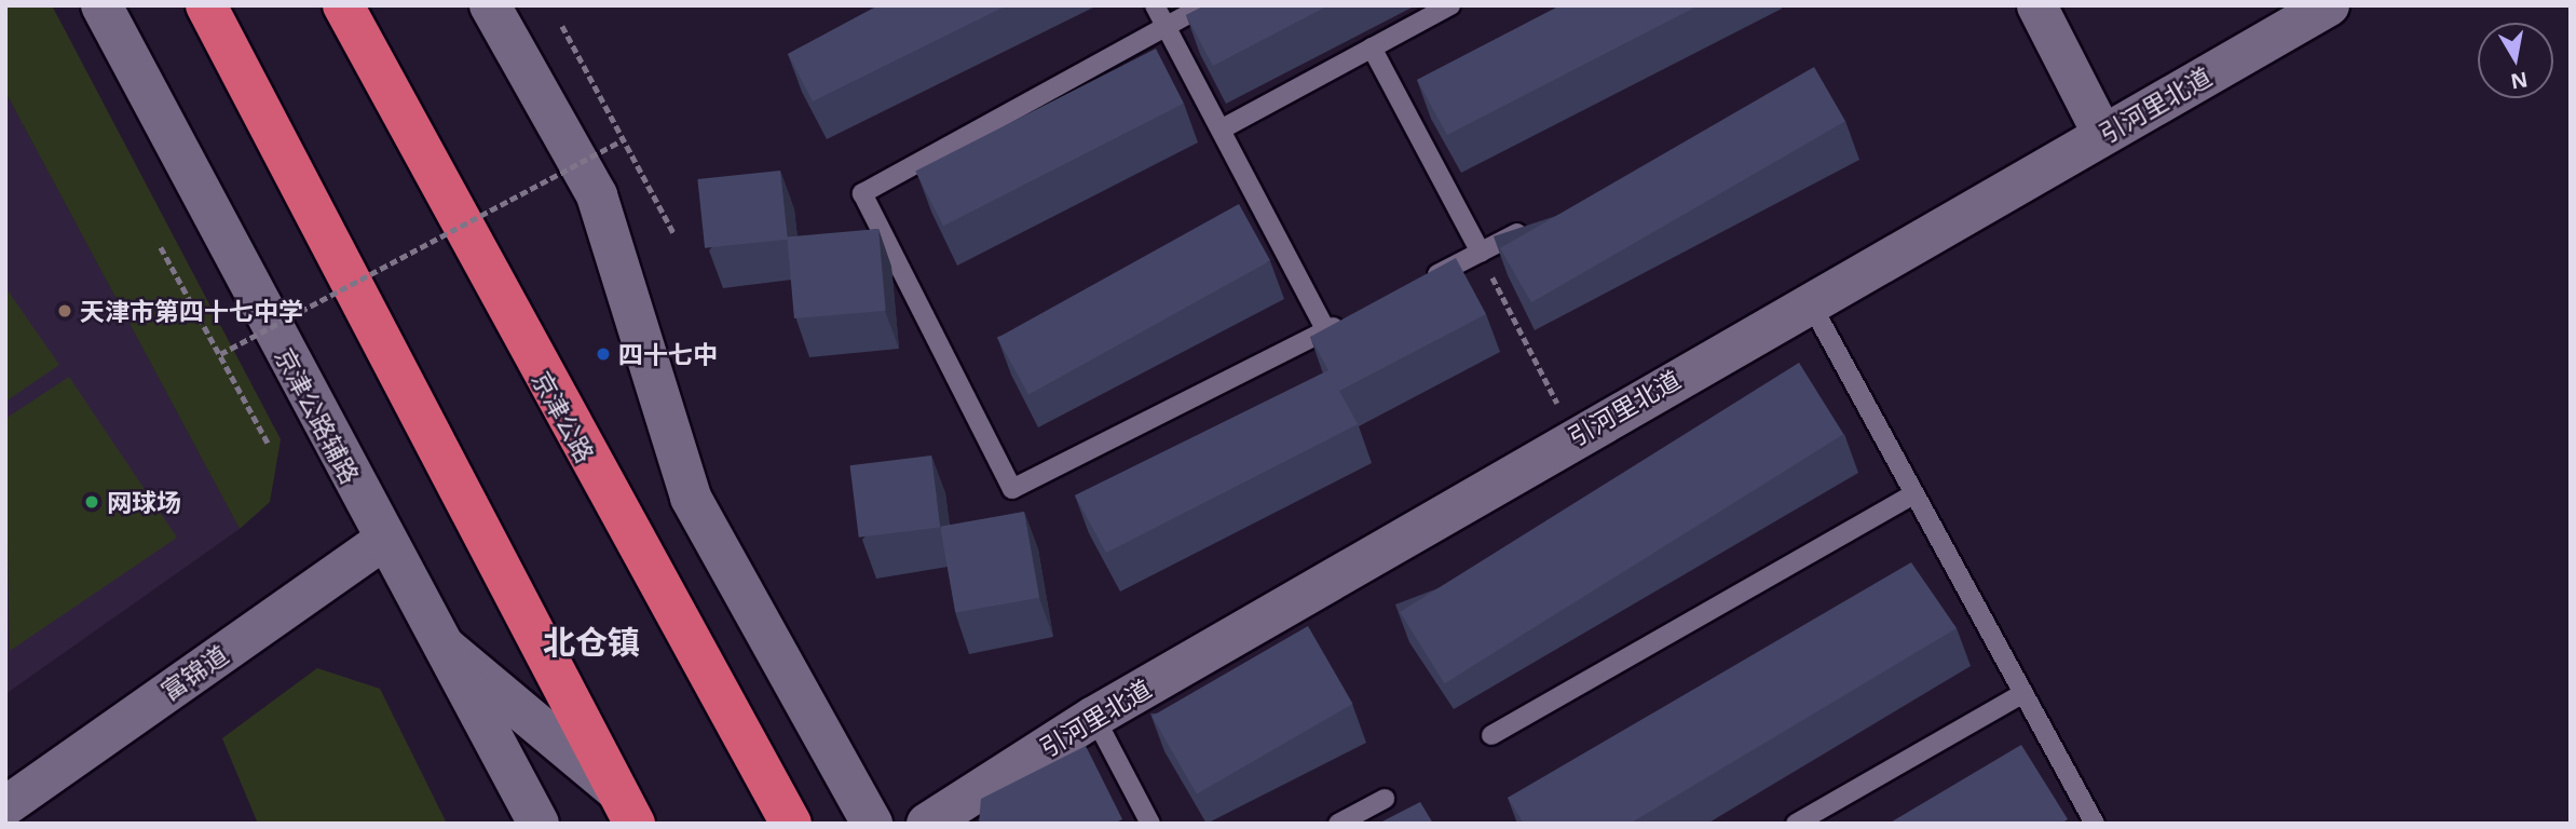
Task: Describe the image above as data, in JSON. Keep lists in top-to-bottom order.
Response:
{
  "streets": {
    "highway": ["京津公路"],
    "street": ["引河里北道", "京津公路辅路", "富锦道"]
  },
  "crossings": [
    ["京津公路辅路", "富锦道"]
  ],
  "districts": ["北仓镇"],
  "places": ["天津市第四十七中学", "四十七中", "网球场"],
  "north": "bottom"
}
